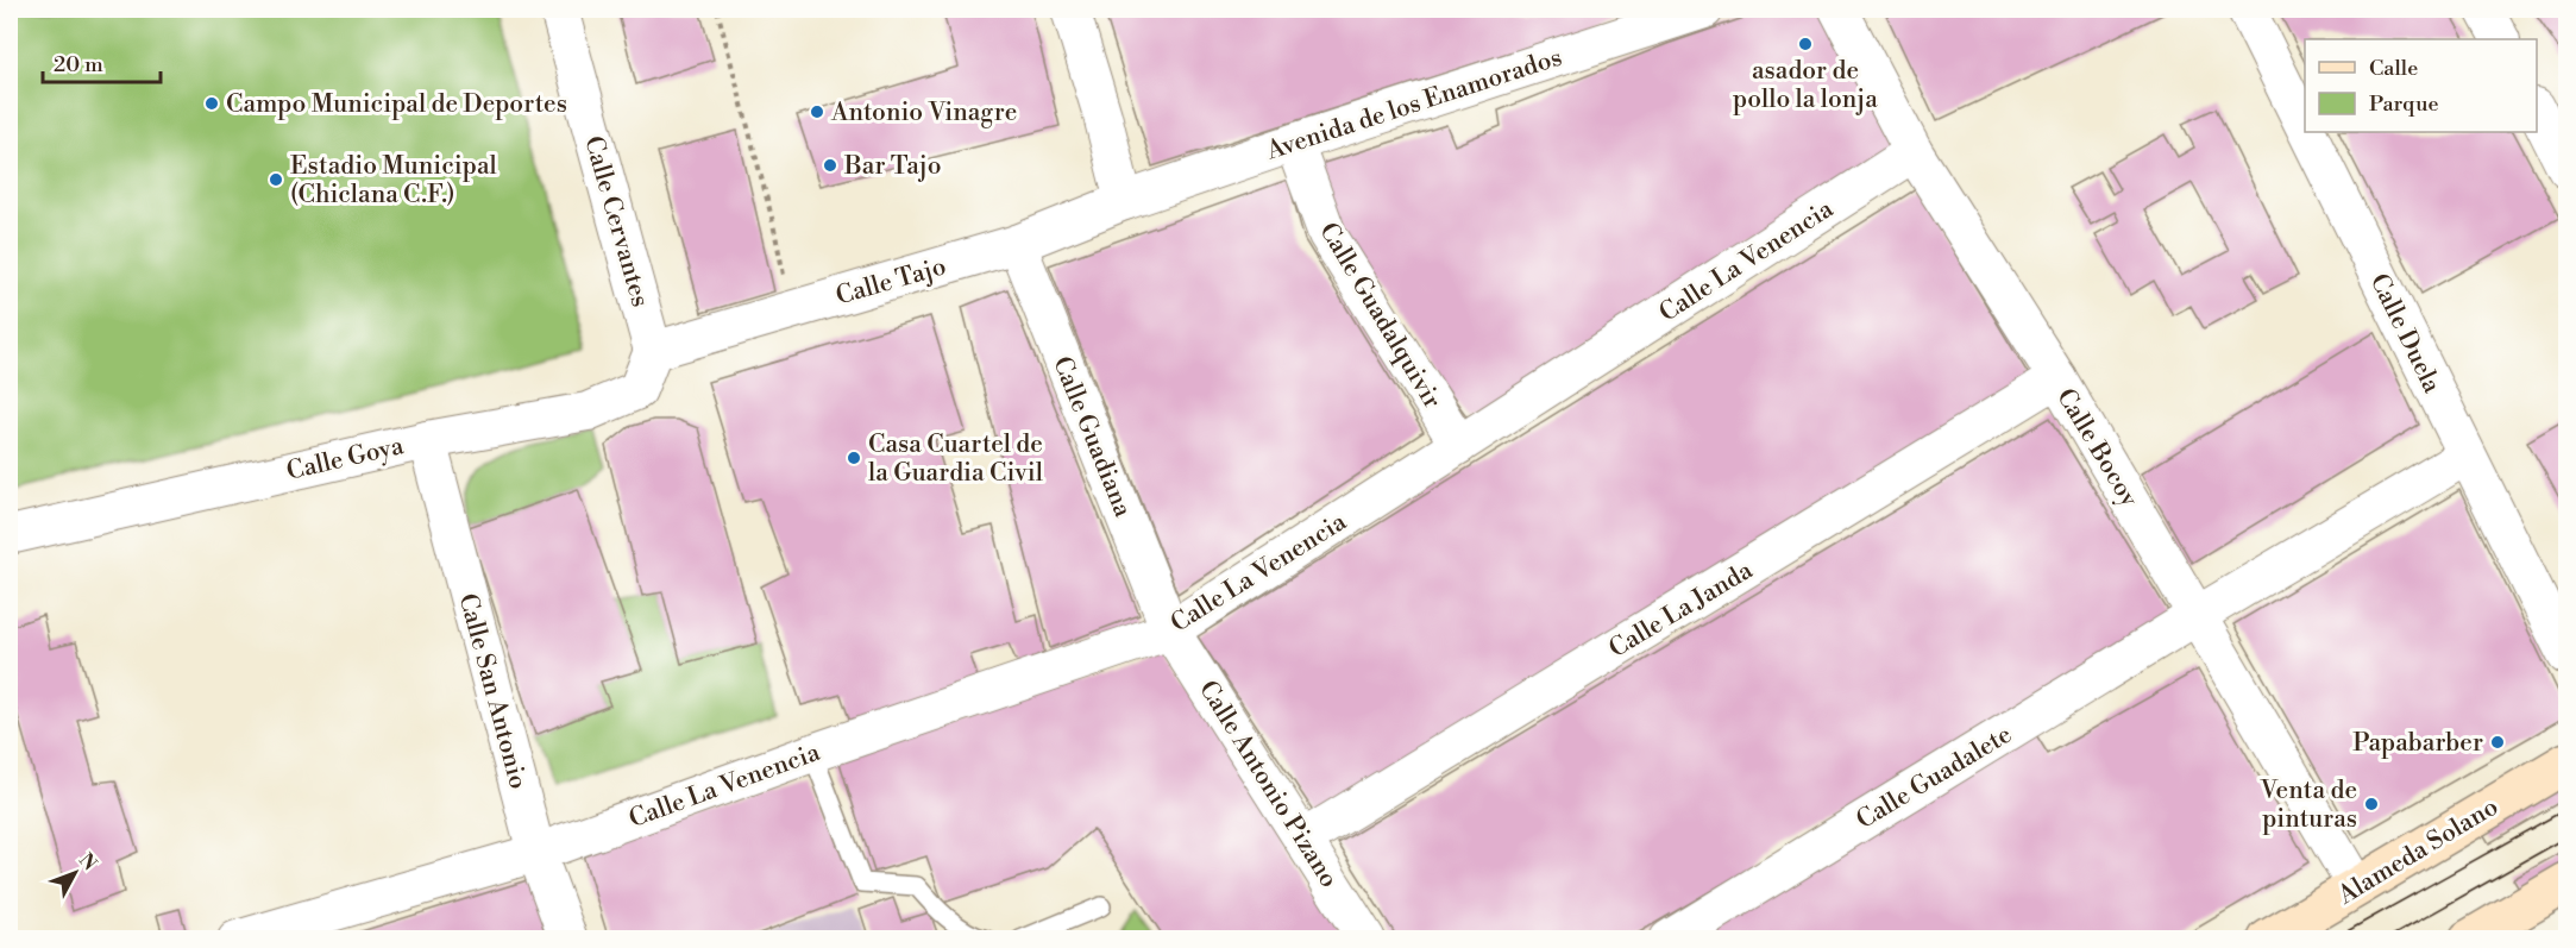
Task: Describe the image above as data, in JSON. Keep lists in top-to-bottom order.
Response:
{
  "streets": {
    "main road": ["Alameda Solano"],
    "street": [
      "Avenida de los Enamorados",
      "Calle Cervantes",
      "Calle La Venencia",
      "Calle Tajo",
      "Calle Guadalquivir",
      "Calle Duela",
      "Calle Guadiana",
      "Calle Bocoy",
      "Calle Goya",
      "Calle La Janda",
      "Calle San Antonio",
      "Calle Guadalete",
      "Calle Antonio Pizano"
    ]
  },
  "crossings": [
    ["Avenida de los Enamorados", "Calle Tajo"],
    ["Avenida de los Enamorados", "Calle Guadalquivir"],
    ["Calle Cervantes", "Calle Tajo"],
    ["Calle Cervantes", "Calle Goya"],
    ["Calle La Venencia", "Calle Guadalquivir"],
    ["Calle La Venencia", "Calle Guadiana"],
    ["Calle La Venencia", "Calle Bocoy"],
    ["Calle La Venencia", "Calle San Antonio"],
    ["Calle La Venencia", "Calle Antonio Pizano"],
    ["Calle Tajo", "Calle Guadiana"],
    ["Calle Tajo", "Calle Goya"],
    ["Calle Duela", "Calle Guadalete"],
    ["Calle Guadiana", "Calle Antonio Pizano"],
    ["Calle Bocoy", "Calle La Janda"],
    ["Calle Bocoy", "Calle Guadalete"],
    ["Calle Bocoy", "Alameda Solano"],
    ["Calle Goya", "Calle San Antonio"],
    ["Calle La Janda", "Calle Antonio Pizano"]
  ],
  "places": [
    "asador de pollo la lonja",
    "Campo Municipal de Deportes",
    "Antonio Vinagre",
    "Bar Tajo",
    "Estadio Municipal (Chiclana C.F.)",
    "Casa Cuartel de la Guardia Civil",
    "Papabarber",
    "Venta de pinturas"
  ],
  "legend": ["Calle", "Parque"],
  "scale_bar": "20 m",
  "north": "top right"
}
